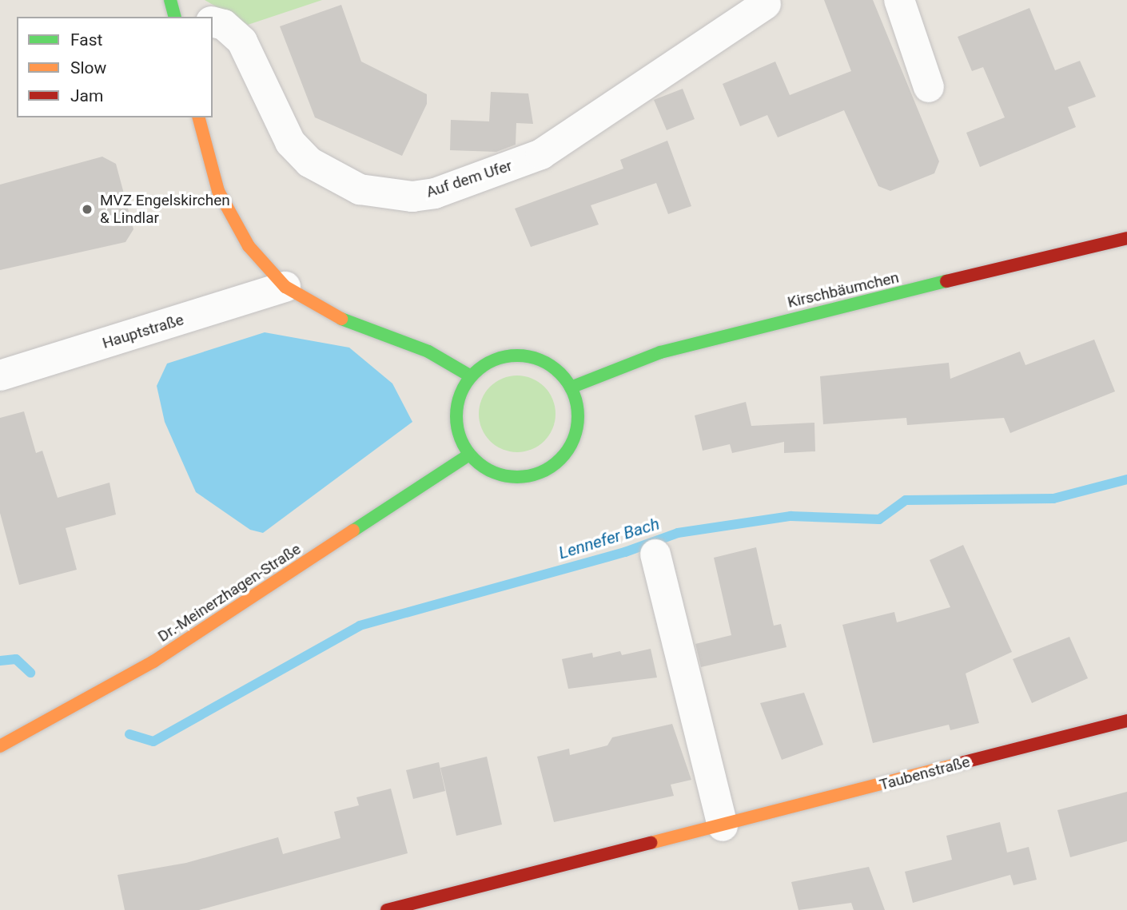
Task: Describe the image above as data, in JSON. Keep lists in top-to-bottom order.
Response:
{
  "streets": {
    "main road": ["Kirschbäumchen", "Dr.-Meinerzhagen-Straße", "Taubenstraße"],
    "street": ["Auf dem Ufer", "Hauptstraße"]
  },
  "crossings": [
    ["Kirschbäumchen", "Dr.-Meinerzhagen-Straße"]
  ],
  "water": ["Lennefer Bach"],
  "places": ["MVZ Engelskirchen & Lindlar"],
  "legend": ["Fast", "Slow", "Jam"]
}
